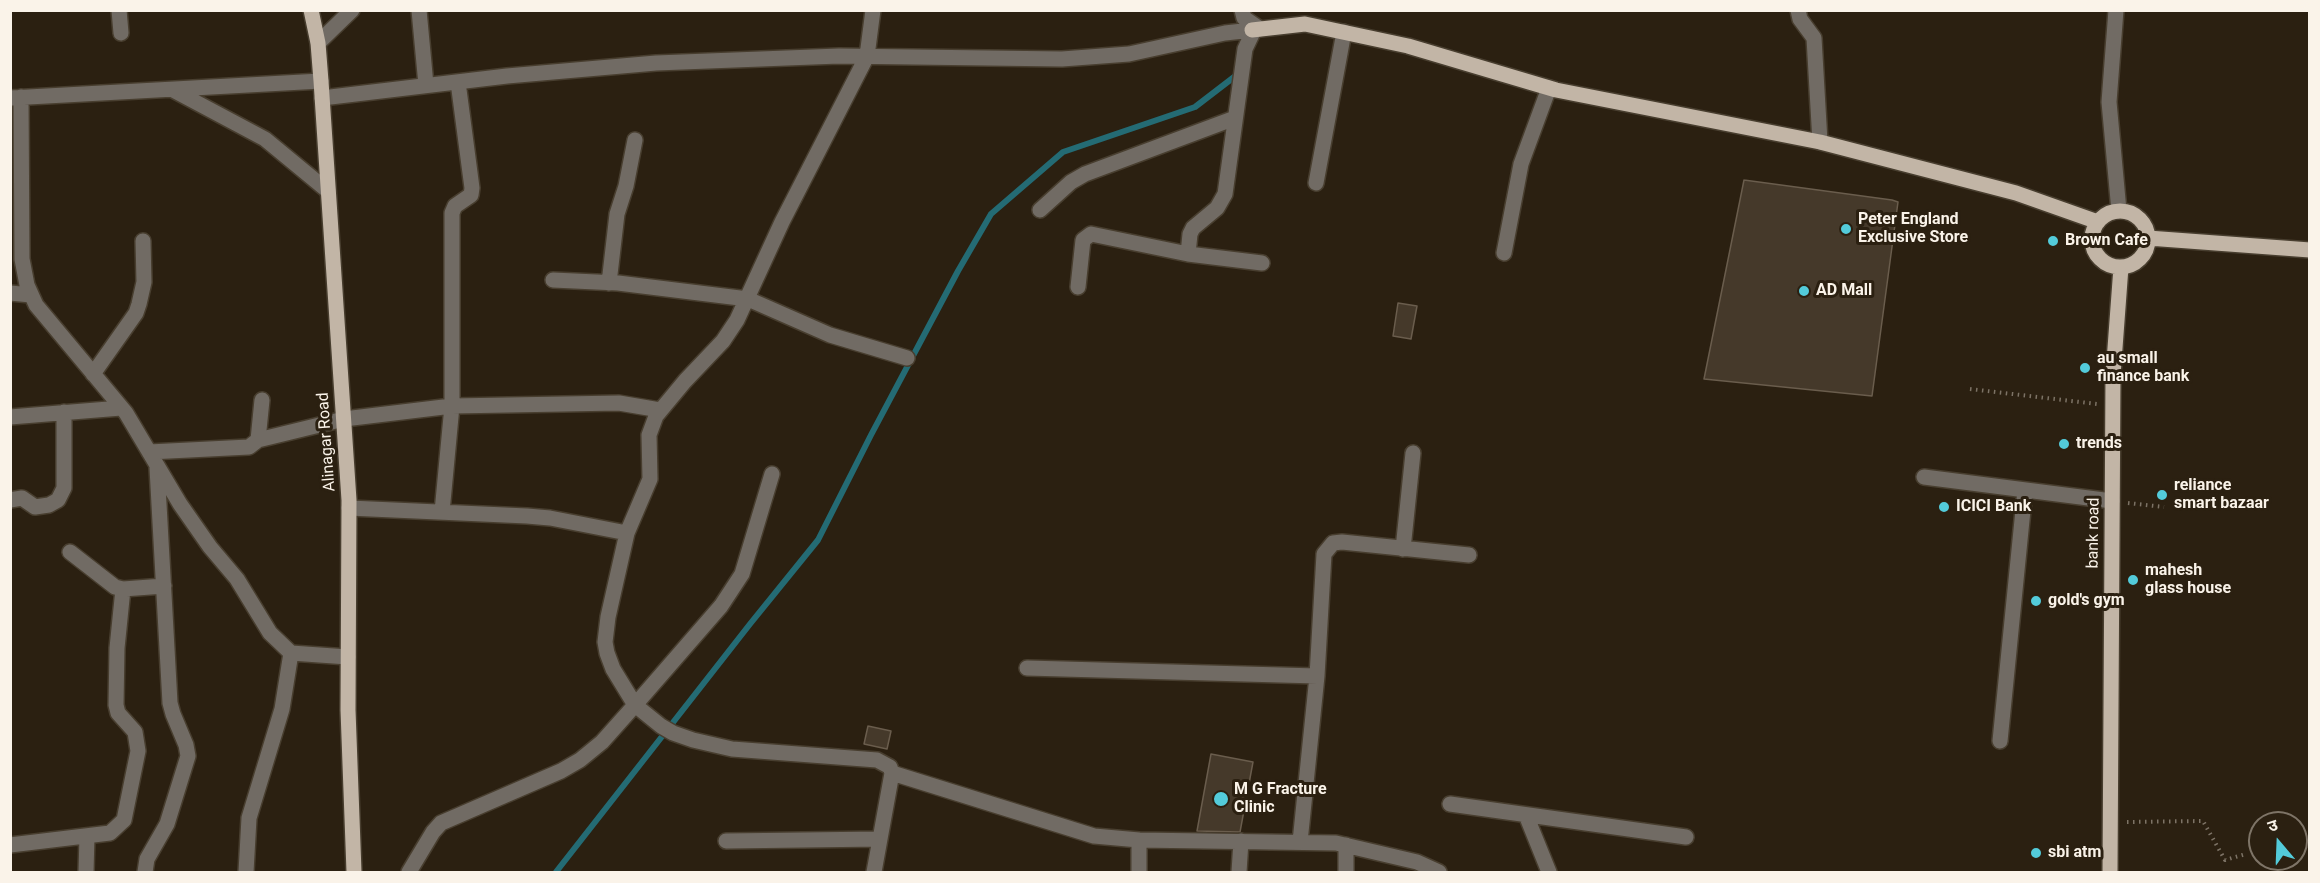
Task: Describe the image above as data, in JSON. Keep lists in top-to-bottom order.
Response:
{
  "streets": {
    "main road": ["Alinagar Road", "bank road"]
  },
  "places": [
    "Peter England Exclusive Store",
    "Brown Cafe",
    "AD Mall",
    "au small finance bank",
    "trends",
    "reliance smart bazaar",
    "ICICI Bank",
    "mahesh glass house",
    "gold's gym",
    "M G Fracture Clinic",
    "sbi atm"
  ],
  "north": "top"
}
